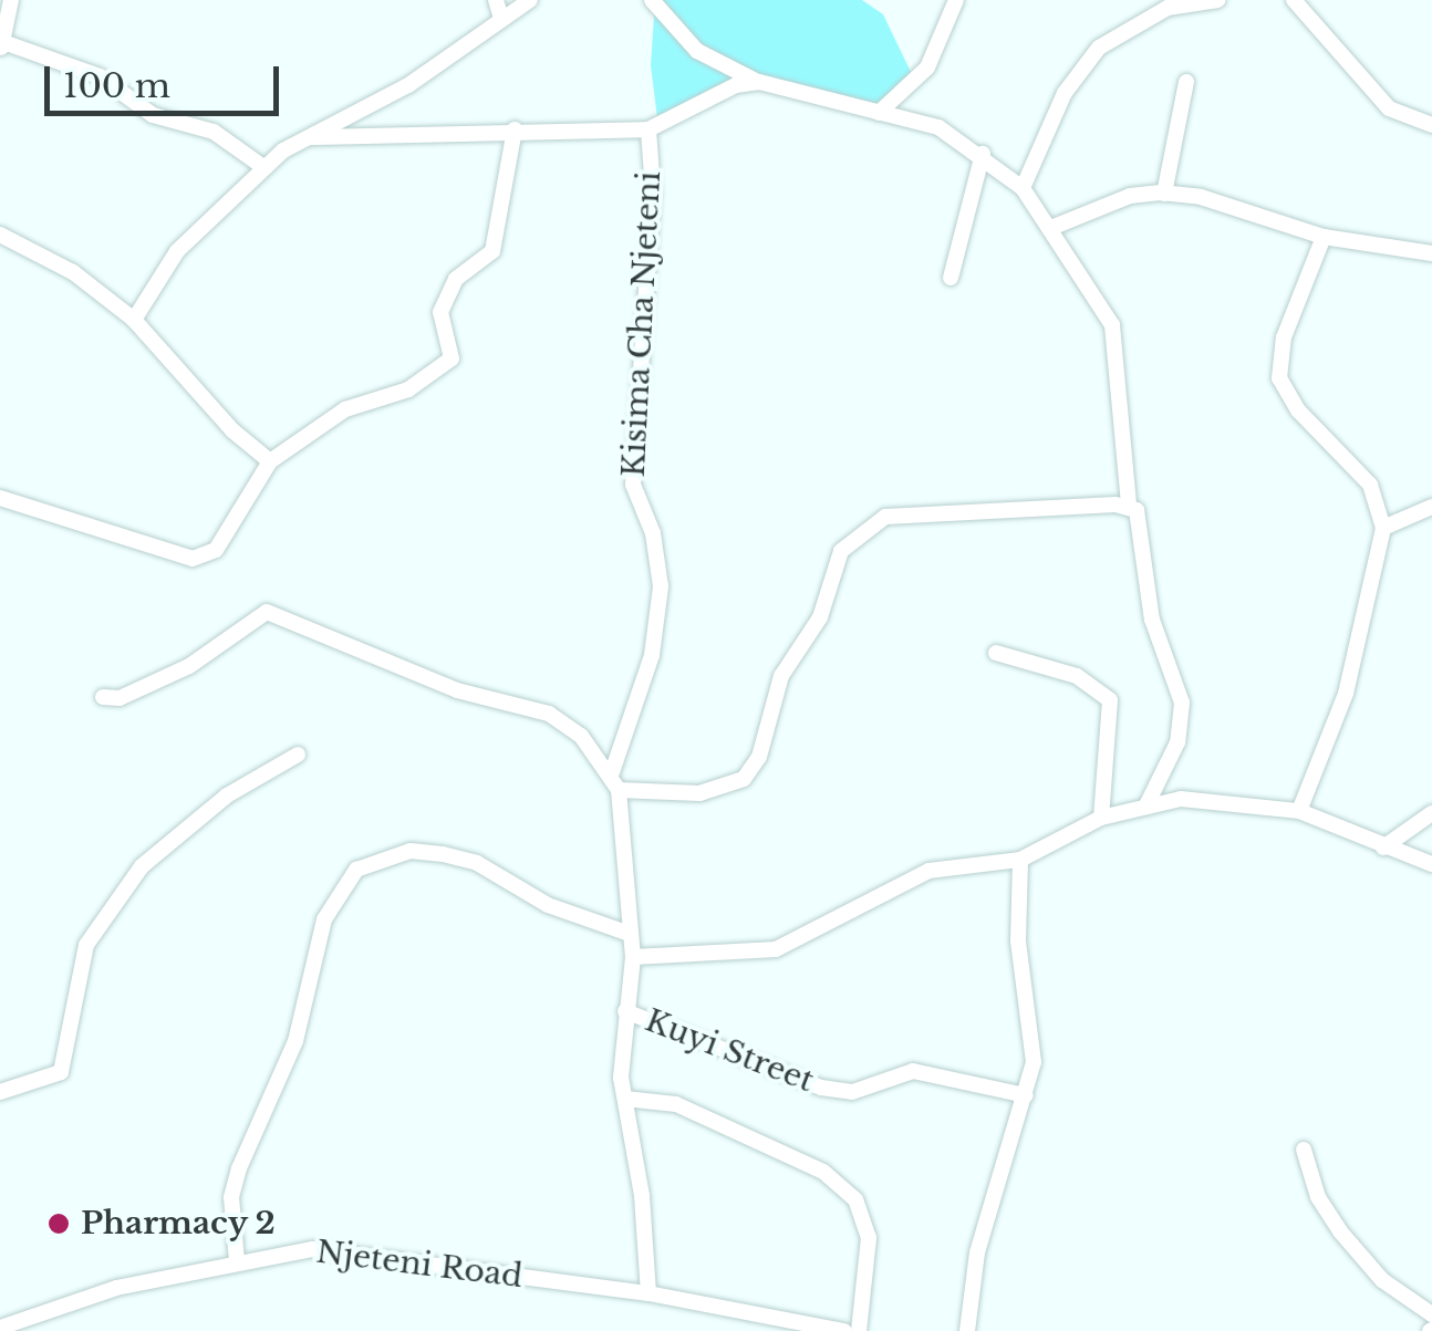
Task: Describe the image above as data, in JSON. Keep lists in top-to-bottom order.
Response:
{
  "streets": {
    "street": ["Kisima Cha Njeteni", "Kuyi Street", "Njeteni Road"]
  },
  "places": ["Pharmacy 2"],
  "scale_bar": "100 m"
}
